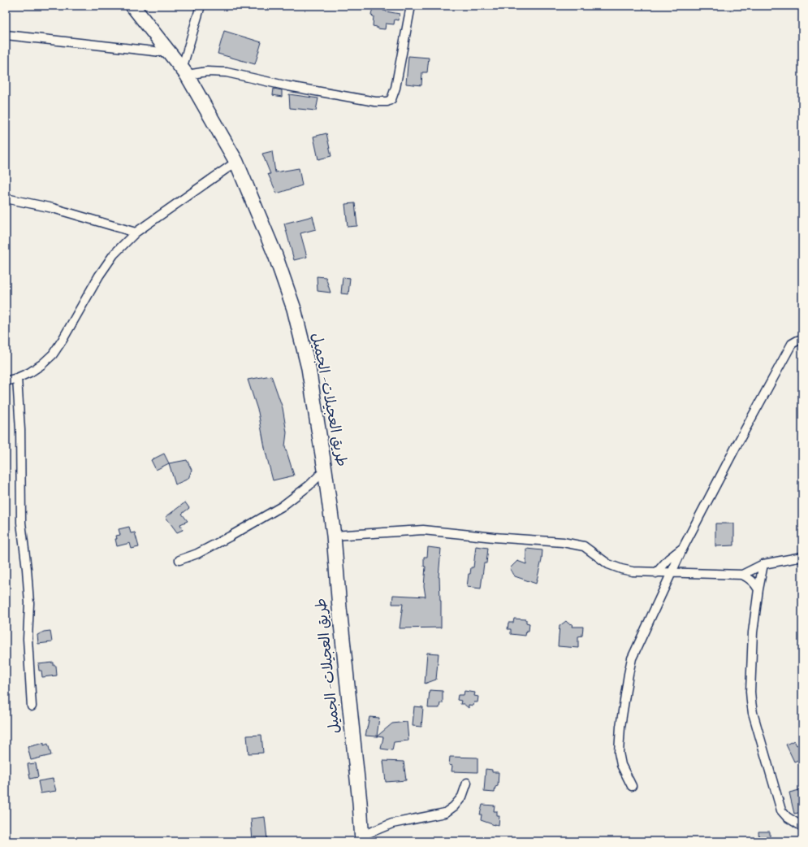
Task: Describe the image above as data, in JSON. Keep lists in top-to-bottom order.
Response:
{
  "streets": {
    "main road": ["طريق العجيلات- الجميل"]
  }
}
